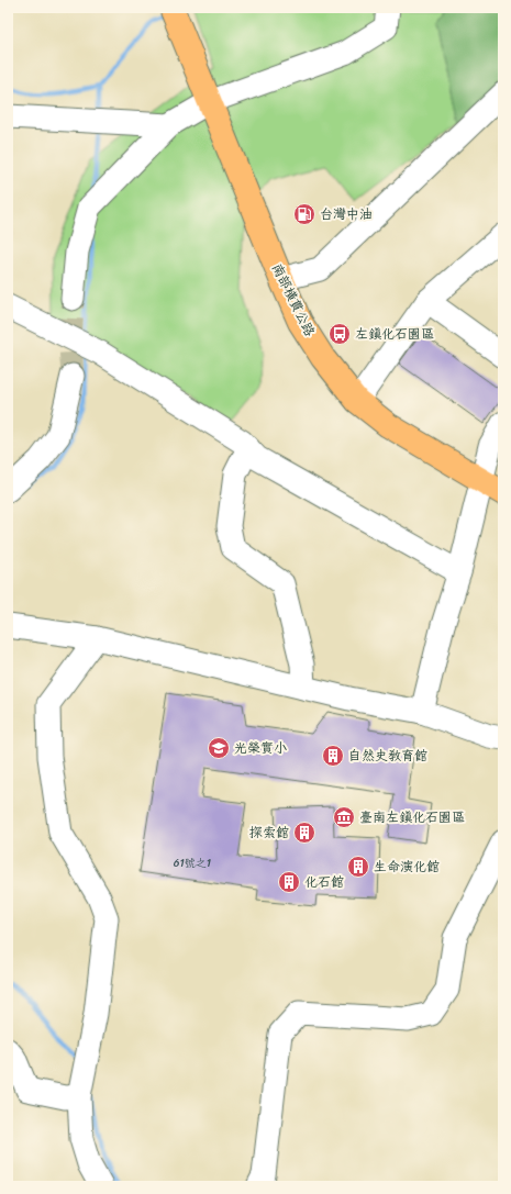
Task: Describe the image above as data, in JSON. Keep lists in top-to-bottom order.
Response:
{
  "streets": {
    "main road": ["南部橫貫公路"]
  },
  "places": {
    "fuel station": ["台灣中油"],
    "bus stop": ["左鎮化石園區"],
    "school or university": ["光榮實小"],
    "building": [
      "自然史教育館",
      "探索館",
      "生命演化館",
      "化石館"
    ],
    "museum": ["臺南左鎮化石園區"]
  },
  "house_numbers": ["61號之1"]
}
